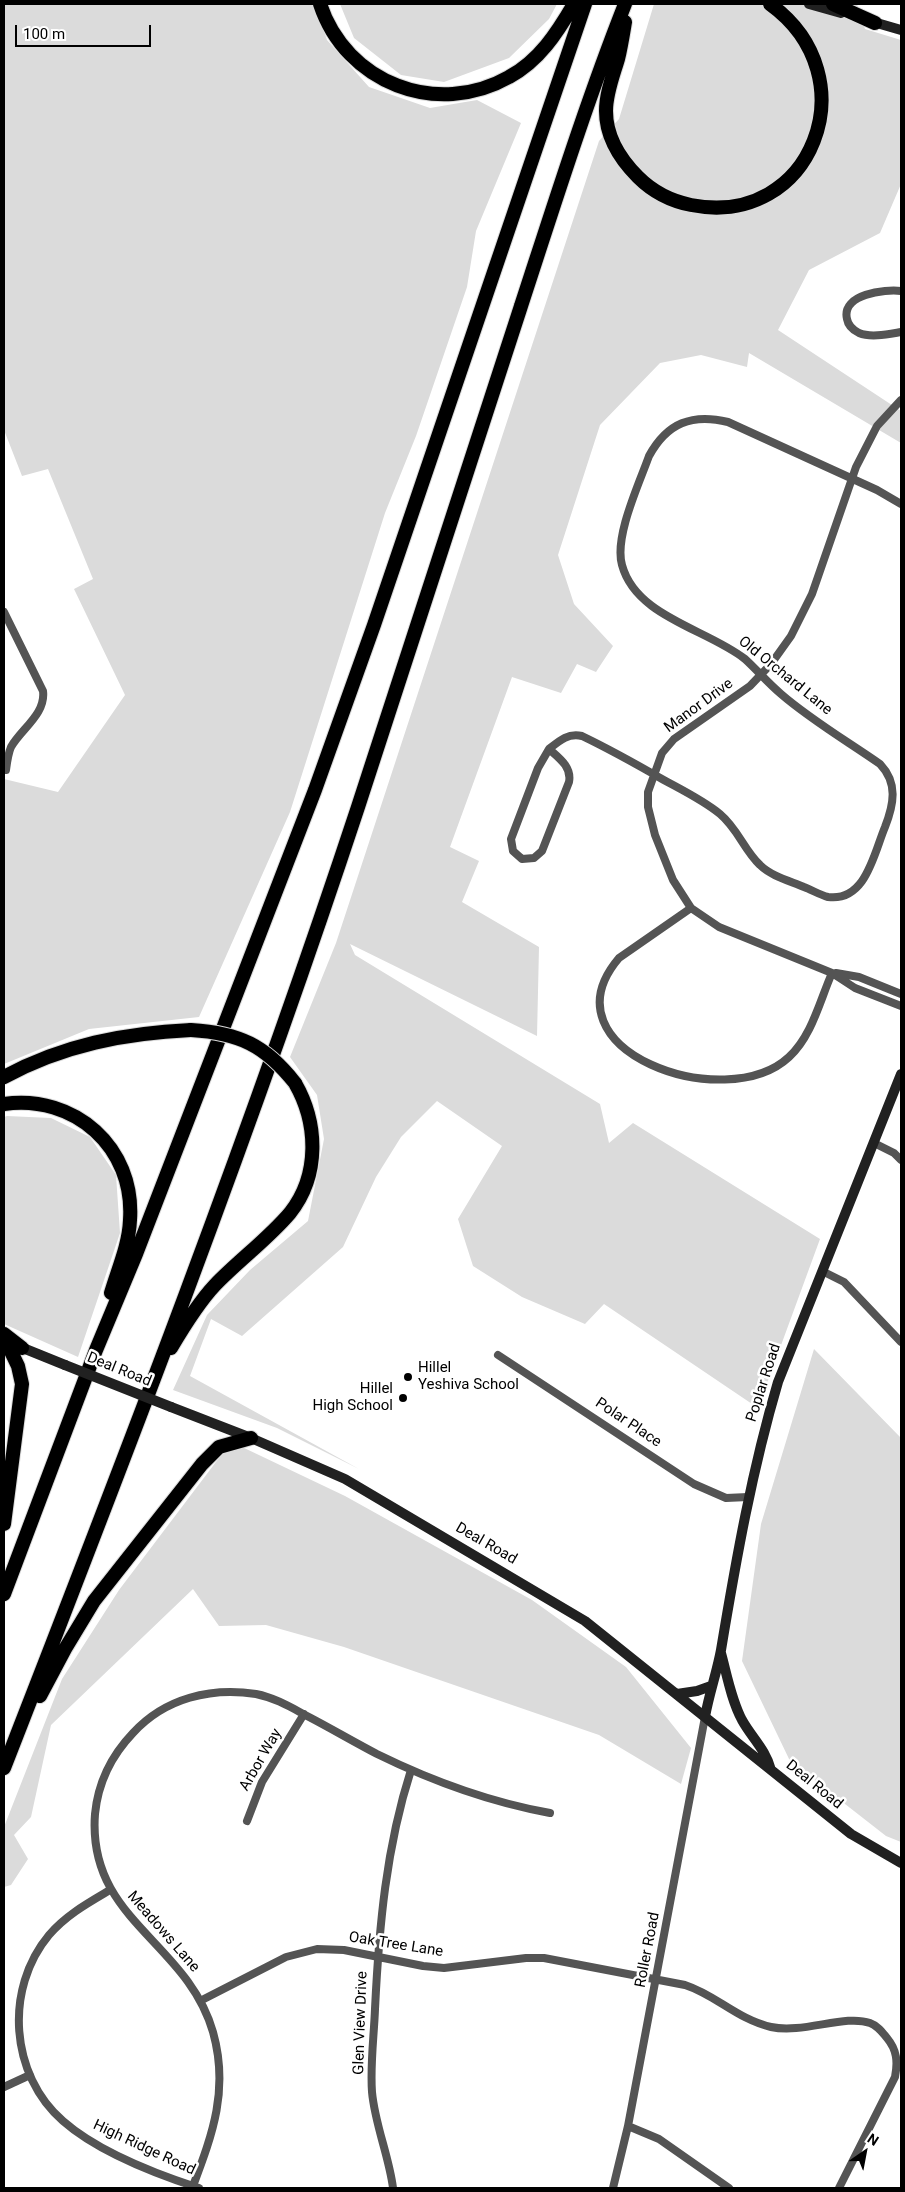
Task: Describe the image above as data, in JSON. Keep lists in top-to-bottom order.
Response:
{
  "streets": {
    "street": [
      "Old Orchard Lane",
      "Manor Drive",
      "Deal Road",
      "Poplar Road",
      "Polar Place",
      "Arbor Way",
      "Meadows Lane",
      "Oak Tree Lane",
      "Roller Road",
      "Glen View Drive",
      "High Ridge Road"
    ]
  },
  "crossings": [
    ["Old Orchard Lane", "Manor Drive"],
    ["Deal Road", "Poplar Road"],
    ["Deal Road", "Roller Road"],
    ["Poplar Road", "Polar Place"],
    ["Poplar Road", "Roller Road"],
    ["Arbor Way", "Meadows Lane"],
    ["Meadows Lane", "Oak Tree Lane"],
    ["Meadows Lane", "Glen View Drive"],
    ["Meadows Lane", "High Ridge Road"],
    ["Oak Tree Lane", "Roller Road"],
    ["Oak Tree Lane", "Glen View Drive"]
  ],
  "places": ["Hillel Yeshiva School", "Hillel High School"],
  "scale_bar": "100 m",
  "north": "top right"
}
